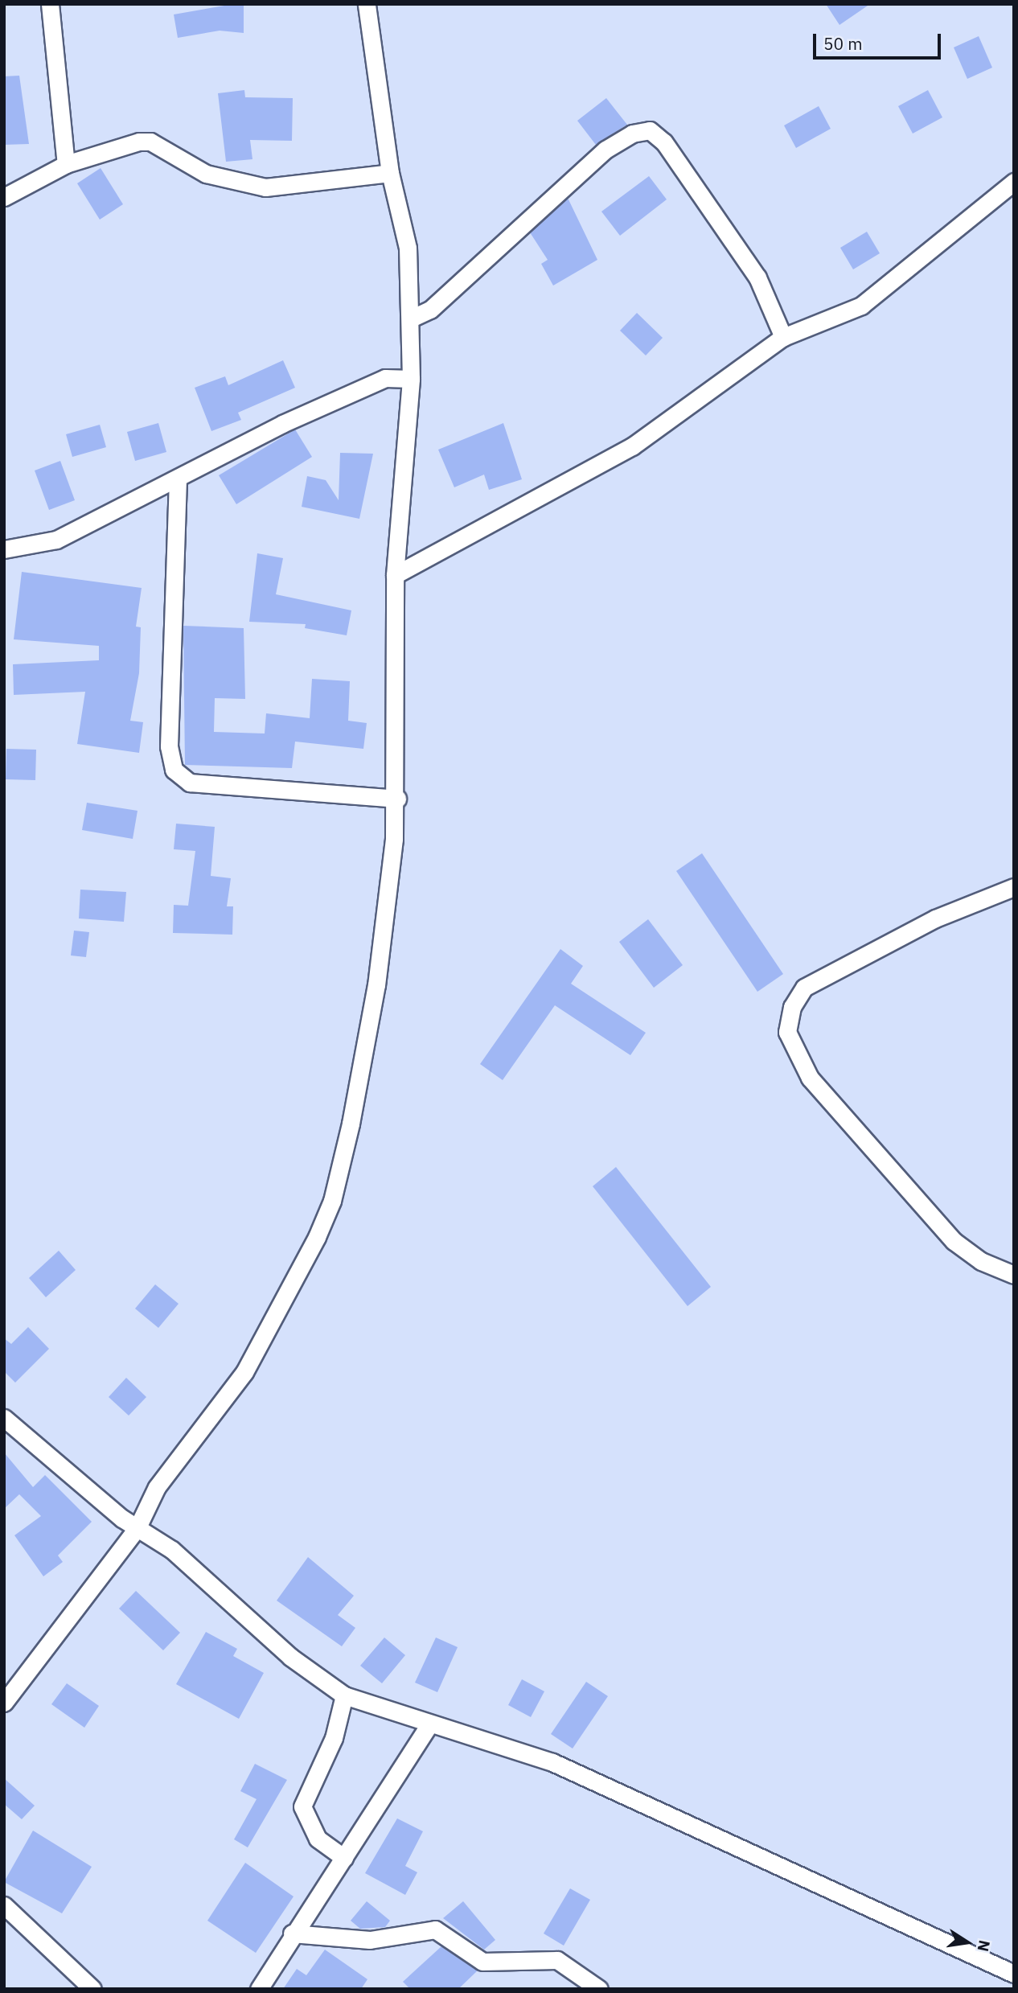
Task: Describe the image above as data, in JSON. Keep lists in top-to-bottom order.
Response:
{
  "scale_bar": "50 m",
  "north": "right"
}
